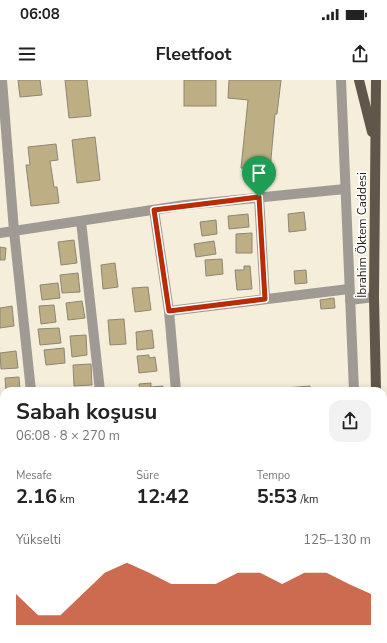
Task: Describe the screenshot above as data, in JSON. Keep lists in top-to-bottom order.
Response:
{
  "streets": {
    "main road": ["İbrahim Öktem Caddesi"]
  },
  "page": {
    "status": "06:08",
    "header": "Fleetfoot",
    "heading": ["Sabah koşusu", "06:08 · 8 × 270 m"],
    "stats": [
      ["Mesafe", "2.16 km"],
      ["Süre", "12:42"],
      ["Tempo", "5:53 /km"]
    ],
    "chart": ["Yükselti", "125–130 m"]
  }
}
